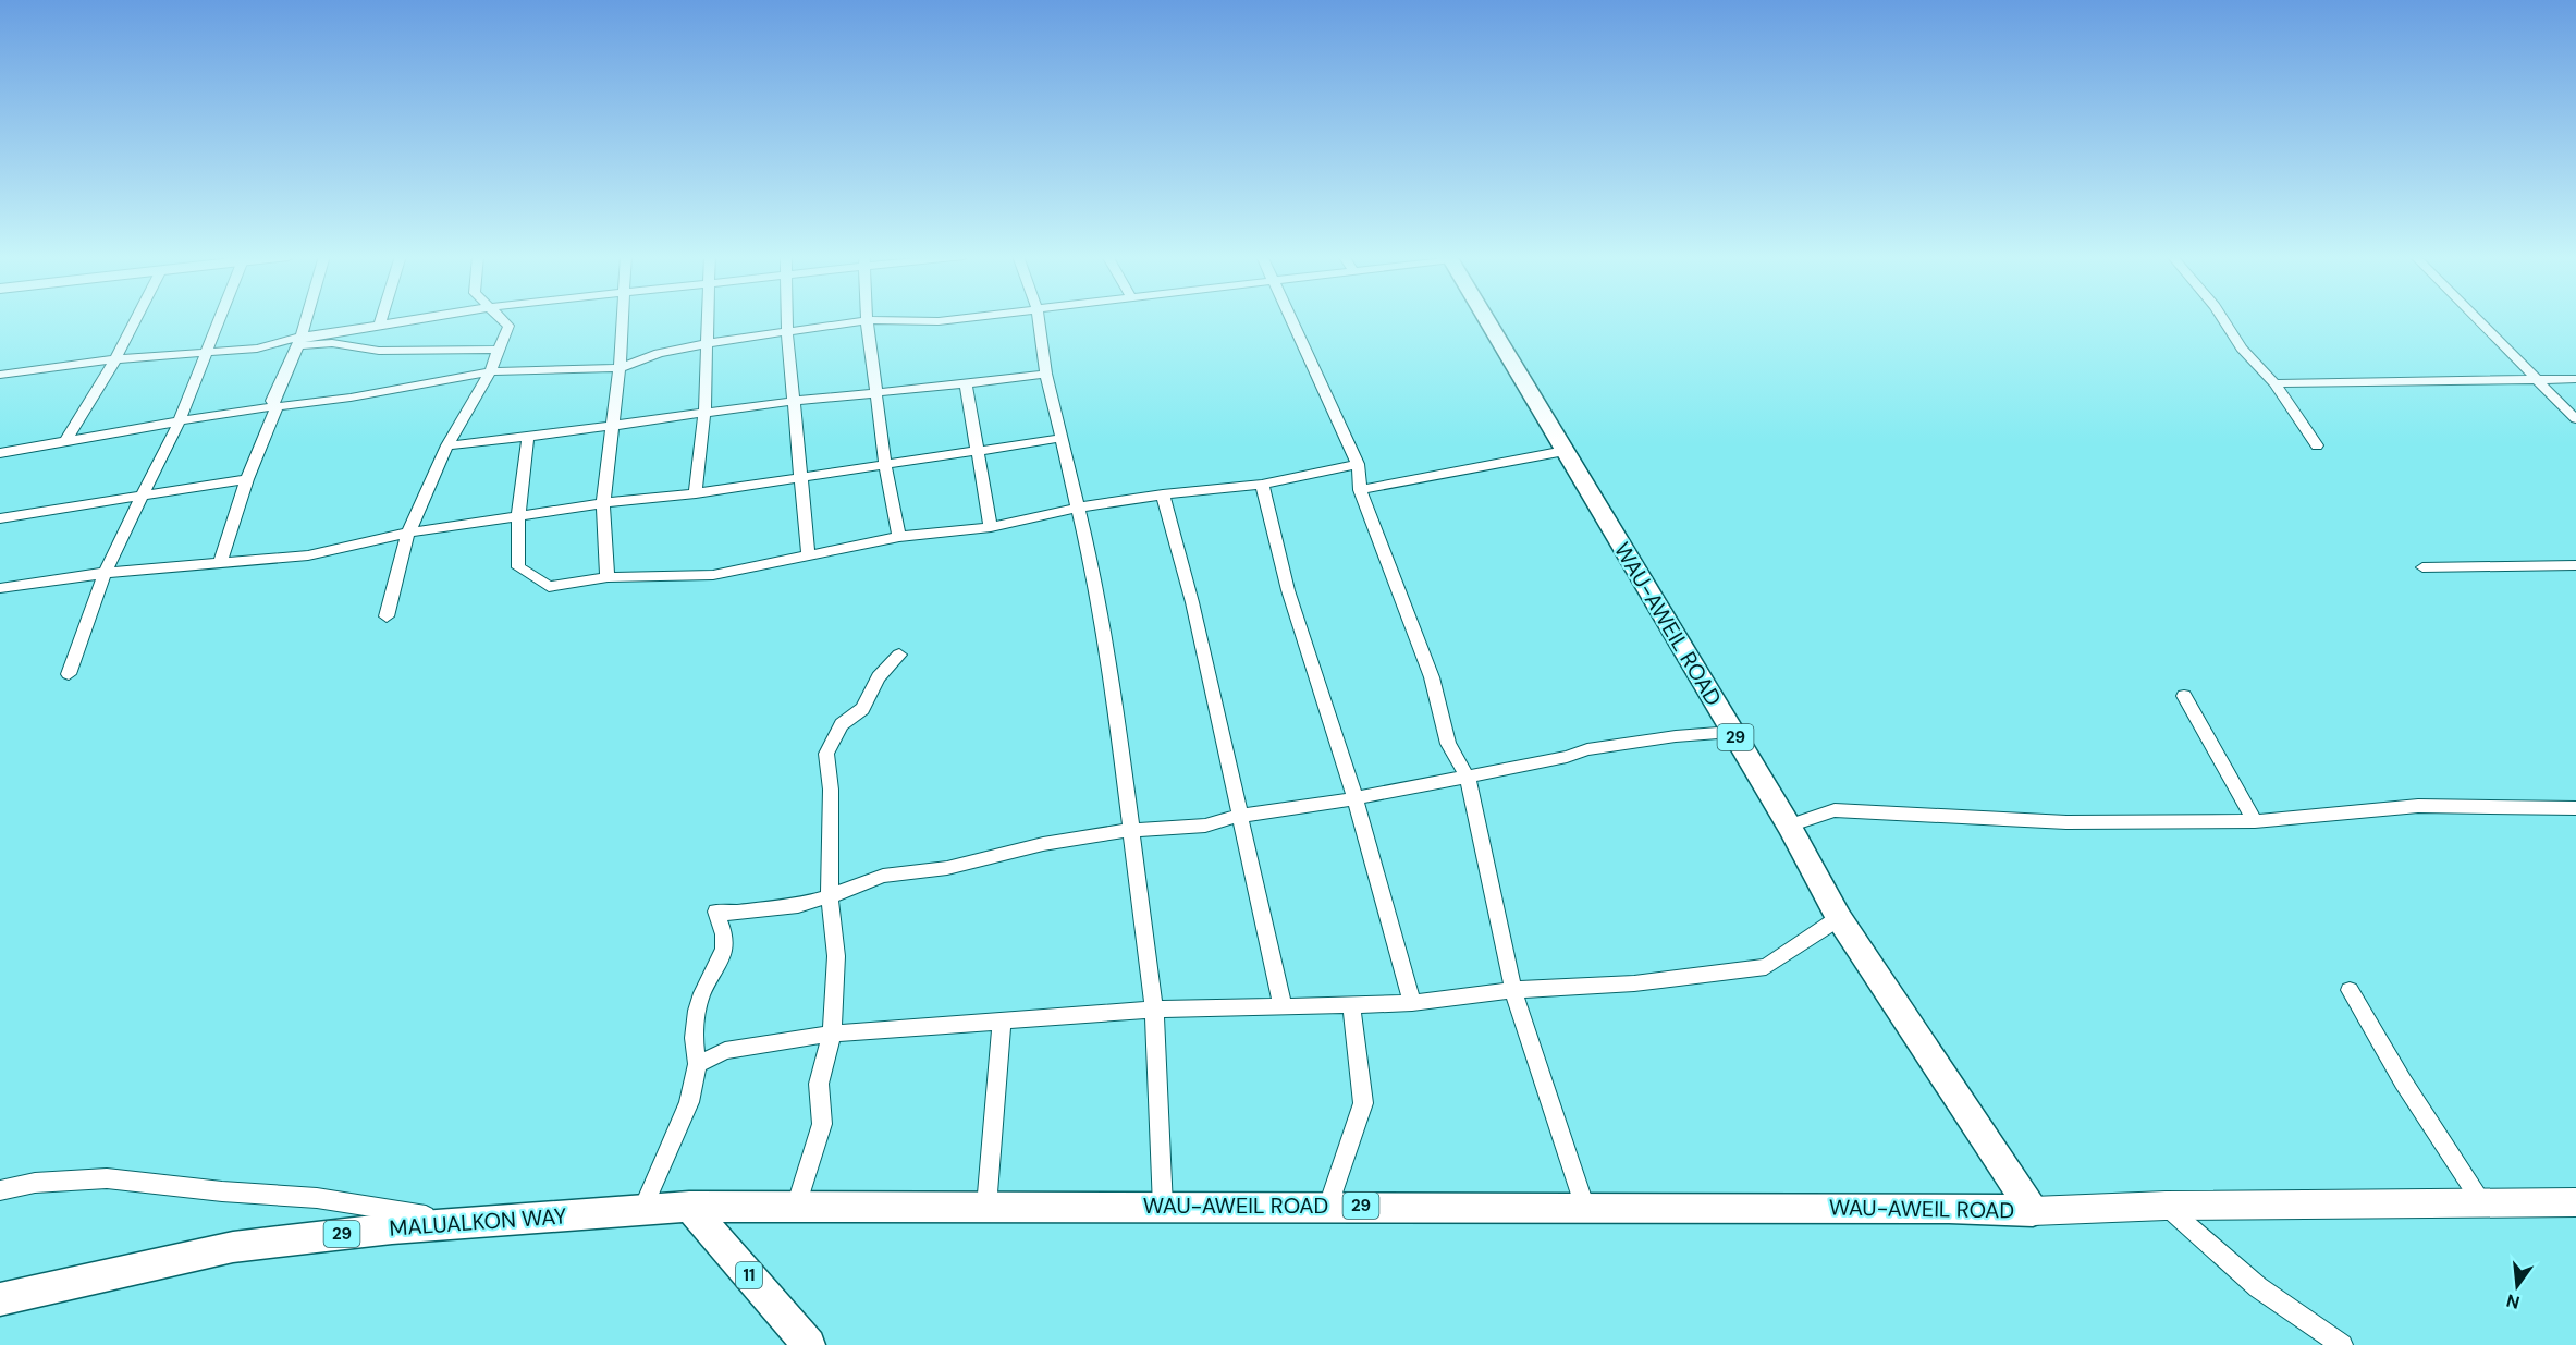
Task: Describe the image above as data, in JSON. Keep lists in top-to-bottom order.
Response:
{
  "streets": {
    "main road": [
      "WAU-AWEIL ROAD",
      "29",
      "MALUALKON WAY",
      "11"
    ]
  },
  "crossings": [
    ["WAU-AWEIL ROAD", "MALUALKON WAY"],
    ["WAU-AWEIL ROAD", "11"],
    ["MALUALKON WAY", "11"]
  ],
  "north": "bottom"
}
